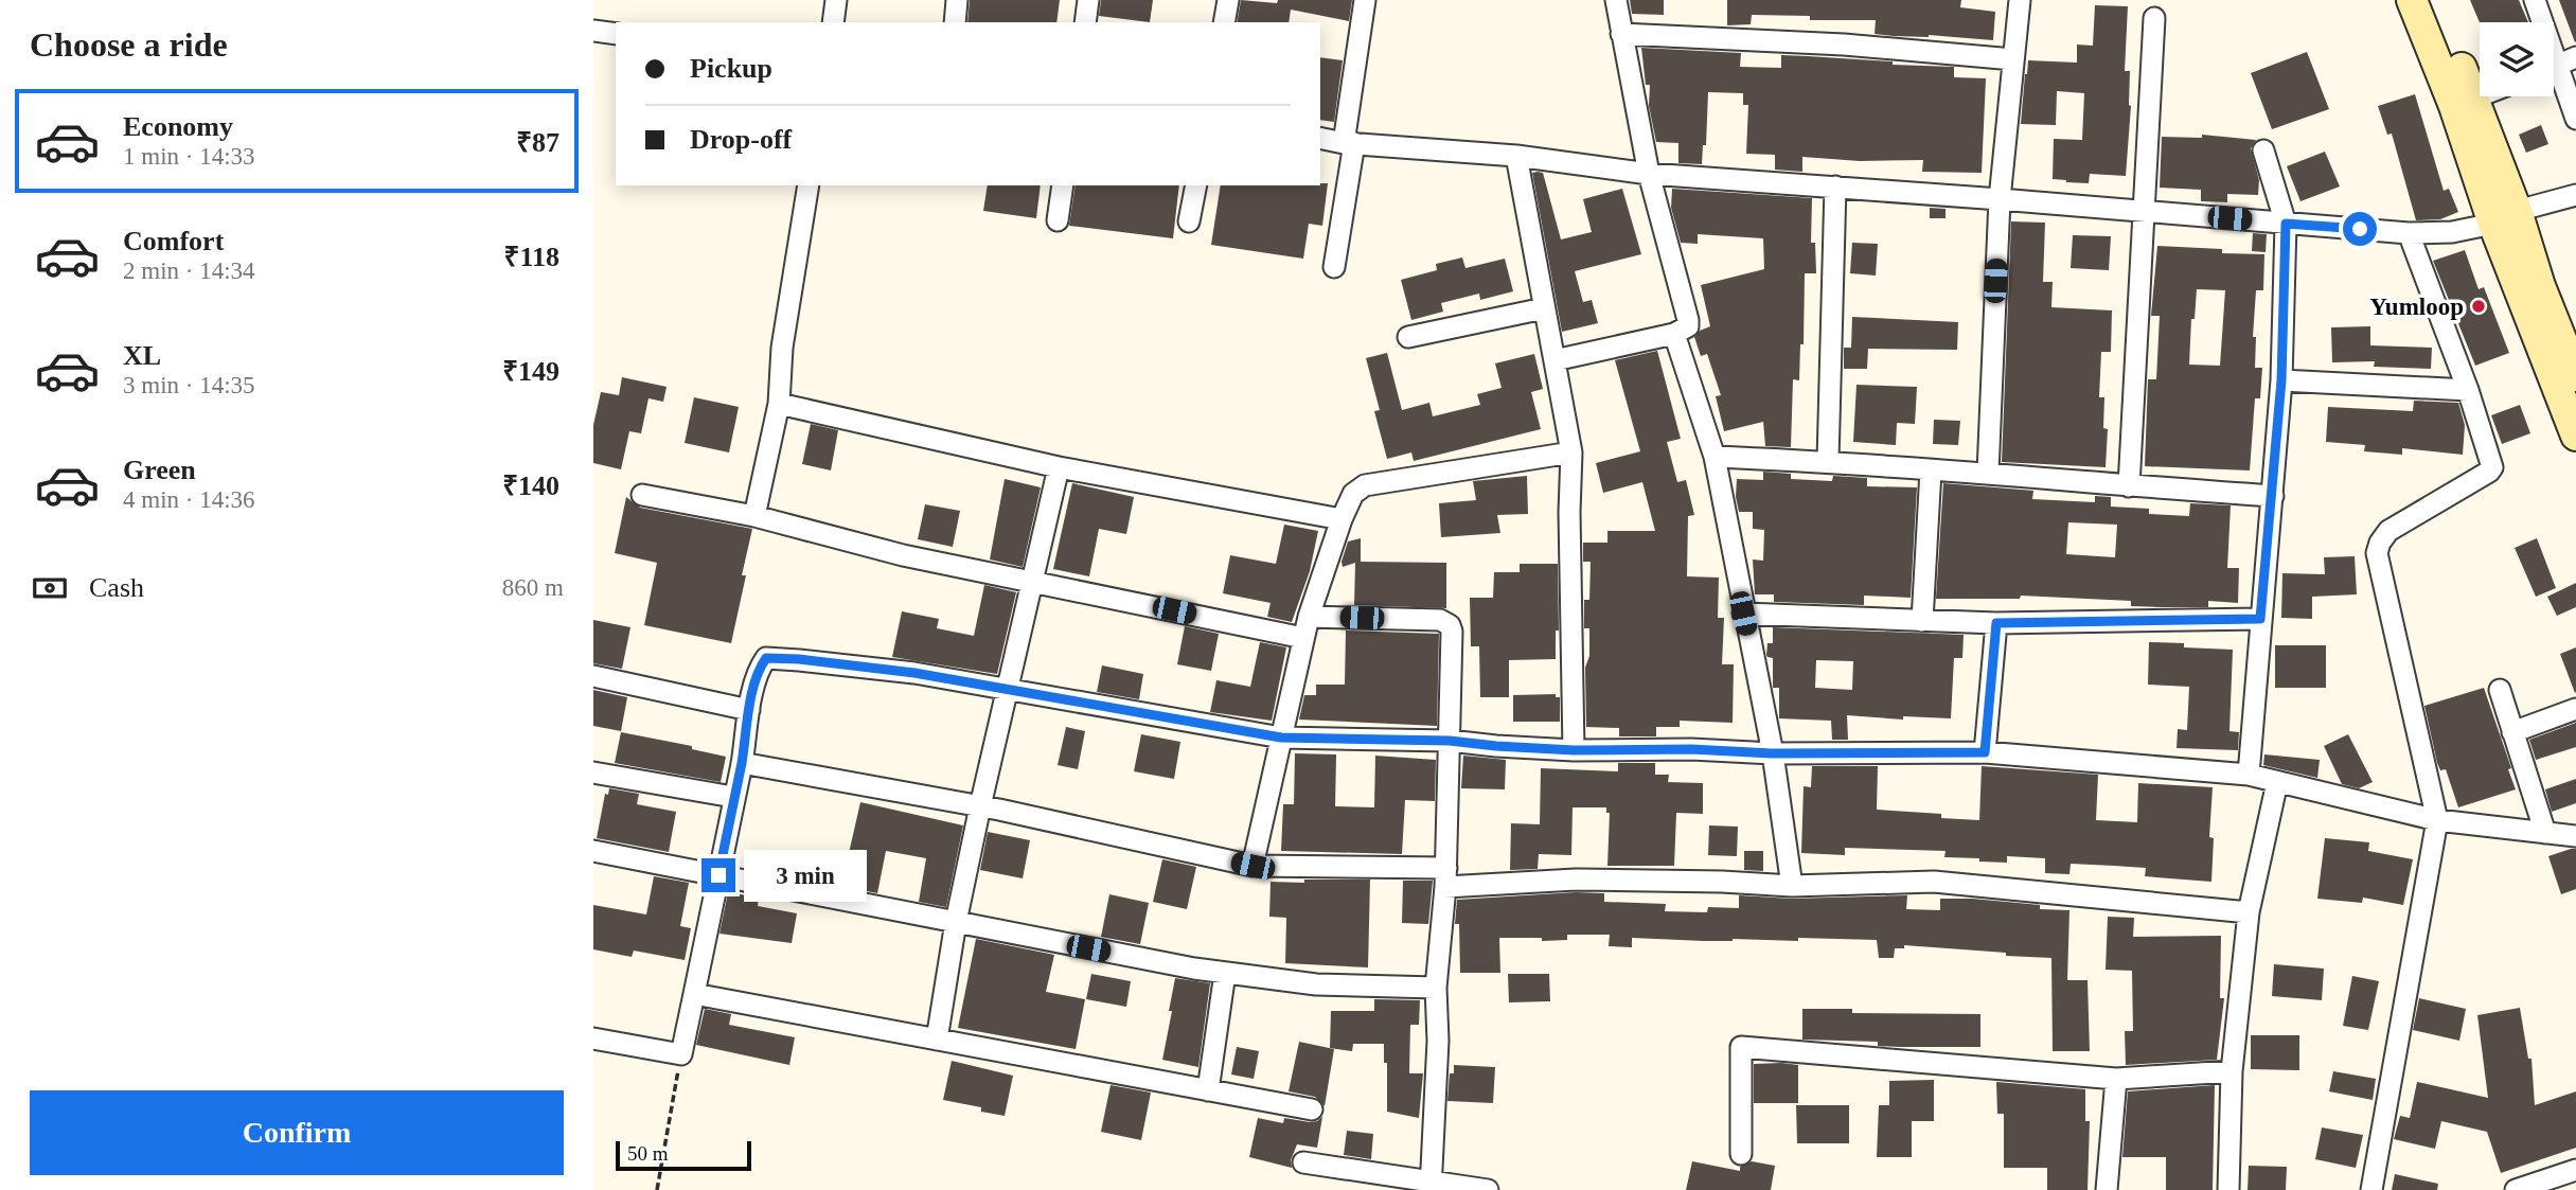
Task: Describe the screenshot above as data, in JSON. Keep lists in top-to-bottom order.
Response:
{
  "places": ["Yumloop"],
  "scale_bar": "50 m",
  "page": {
    "heading": "Choose a ride",
    "banner": ["Pickup", "Drop-off"],
    "list": [
      {
        "name": "Economy",
        "note": "1 min · 14:33",
        "value": "₹87"
      },
      {
        "name": "Comfort",
        "note": "2 min · 14:34",
        "value": "₹118"
      },
      {
        "name": "XL",
        "note": "3 min · 14:35",
        "value": "₹149"
      },
      {
        "name": "Green",
        "note": "4 min · 14:36",
        "value": "₹140"
      }
    ],
    "pay": ["Cash", "860 m"],
    "bubble": "3 min",
    "buttons": "Confirm",
    "scale": "50 m"
  }
}
